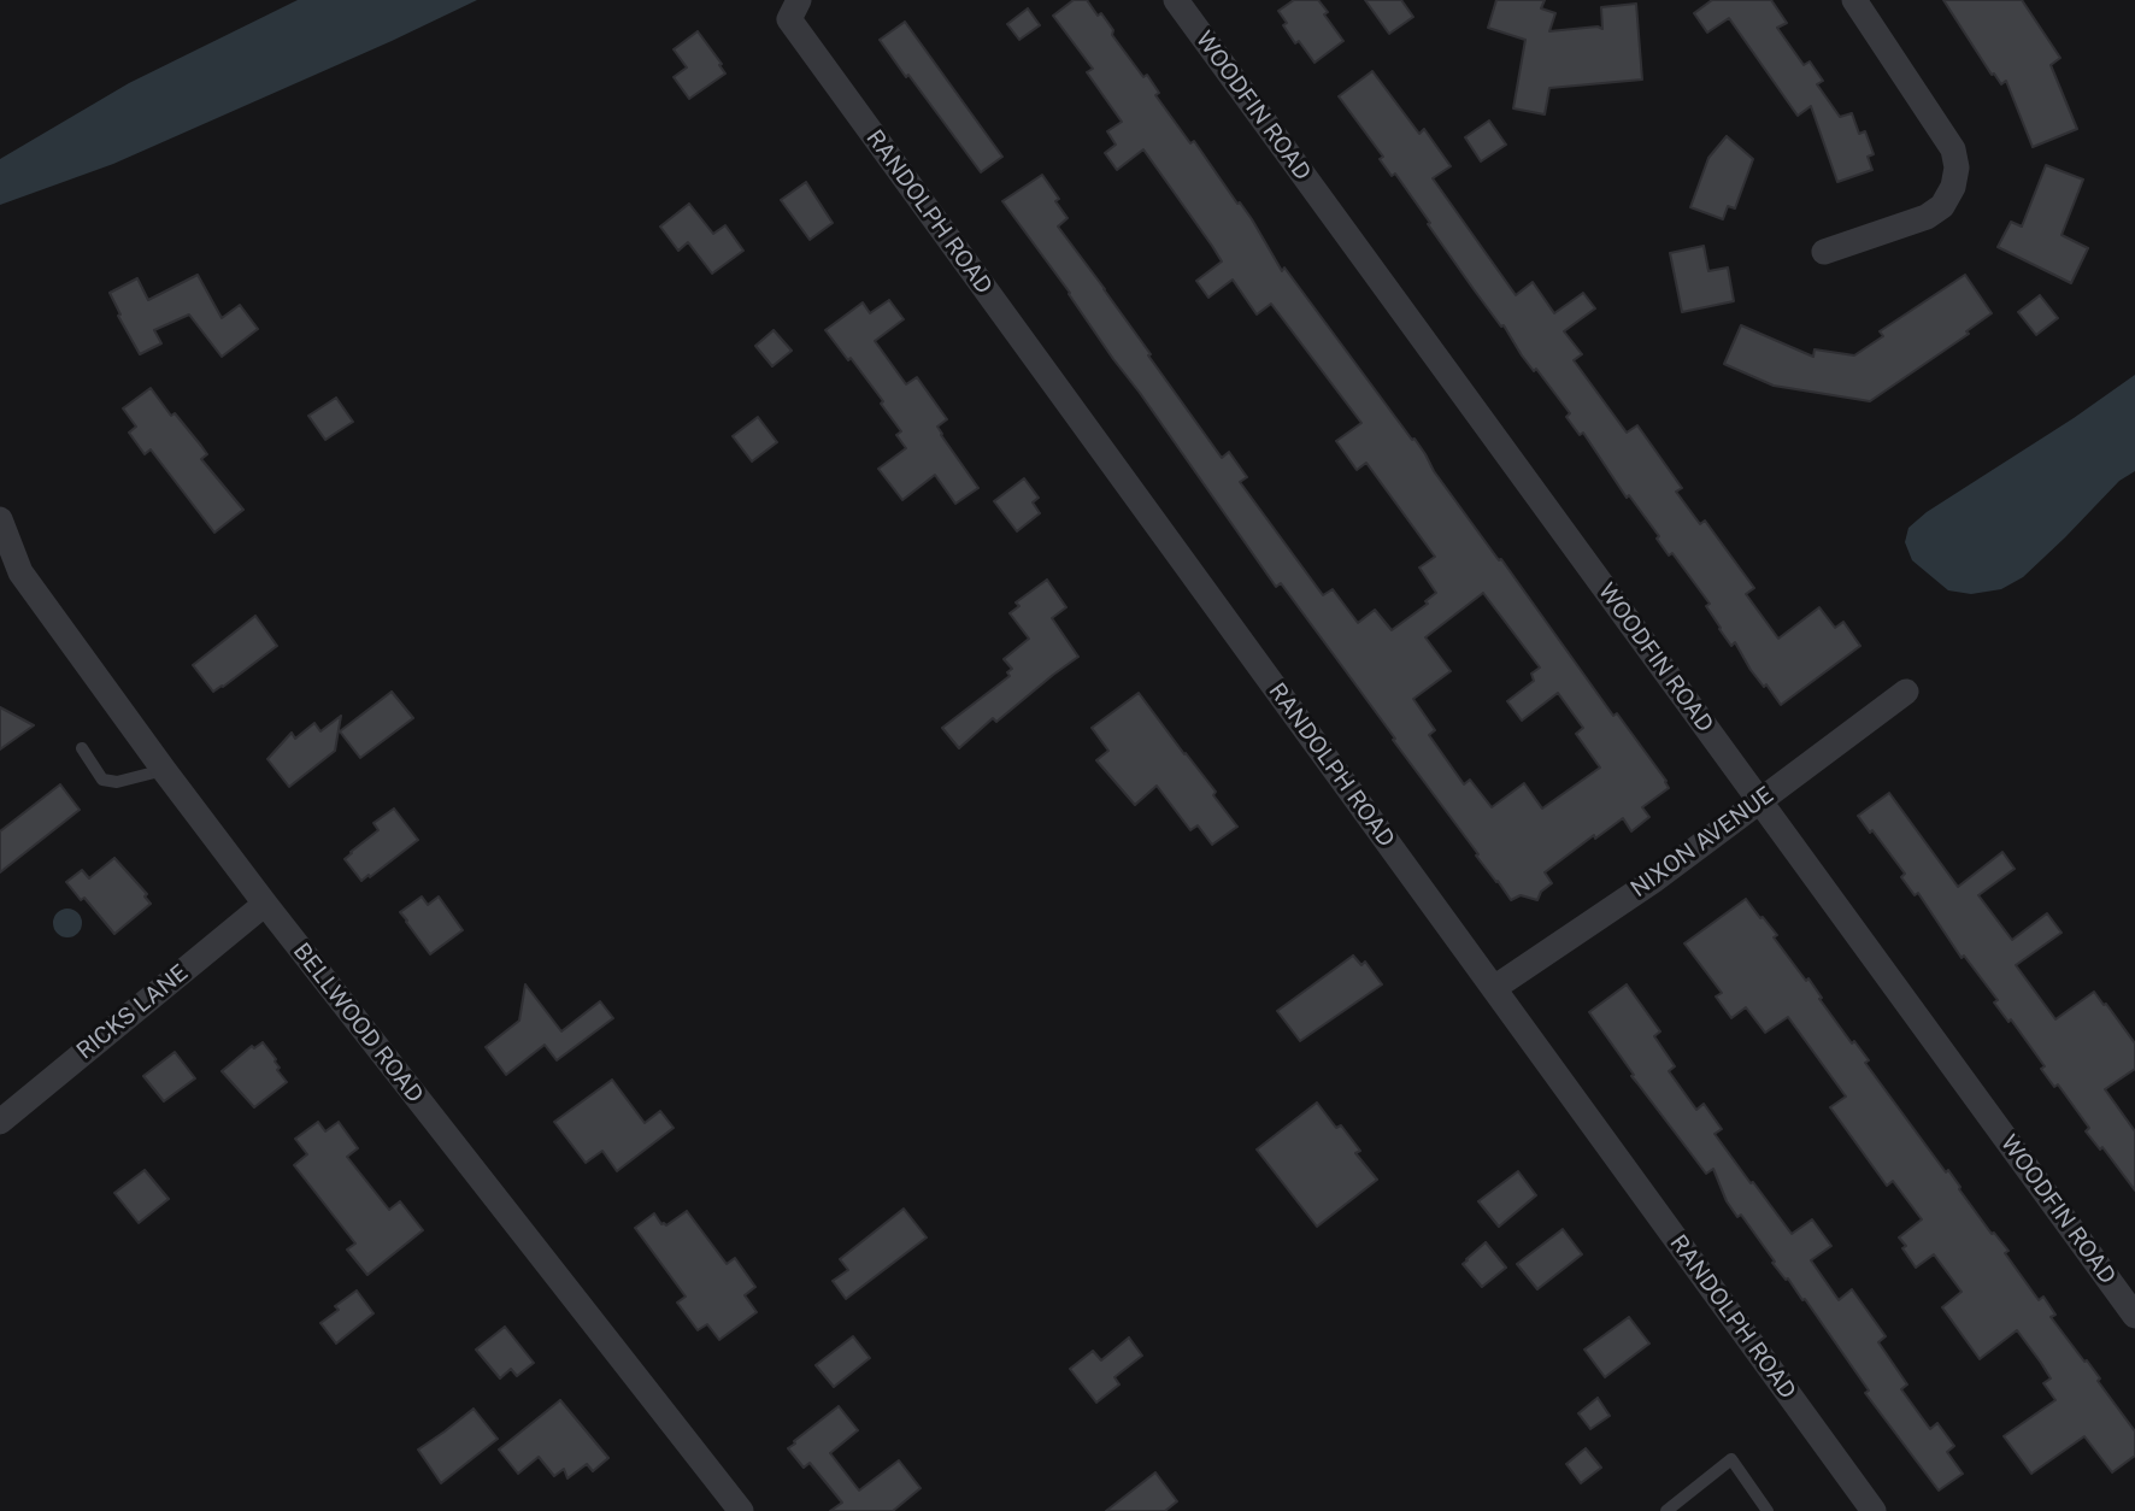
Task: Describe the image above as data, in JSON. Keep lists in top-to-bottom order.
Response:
{
  "streets": {
    "street": [
      "WOODFIN ROAD",
      "RANDOLPH ROAD",
      "NIXON AVENUE",
      "RICKS LANE",
      "BELLWOOD ROAD"
    ]
  },
  "crossings": [
    ["WOODFIN ROAD", "NIXON AVENUE"],
    ["RANDOLPH ROAD", "NIXON AVENUE"],
    ["RICKS LANE", "BELLWOOD ROAD"]
  ]
}
